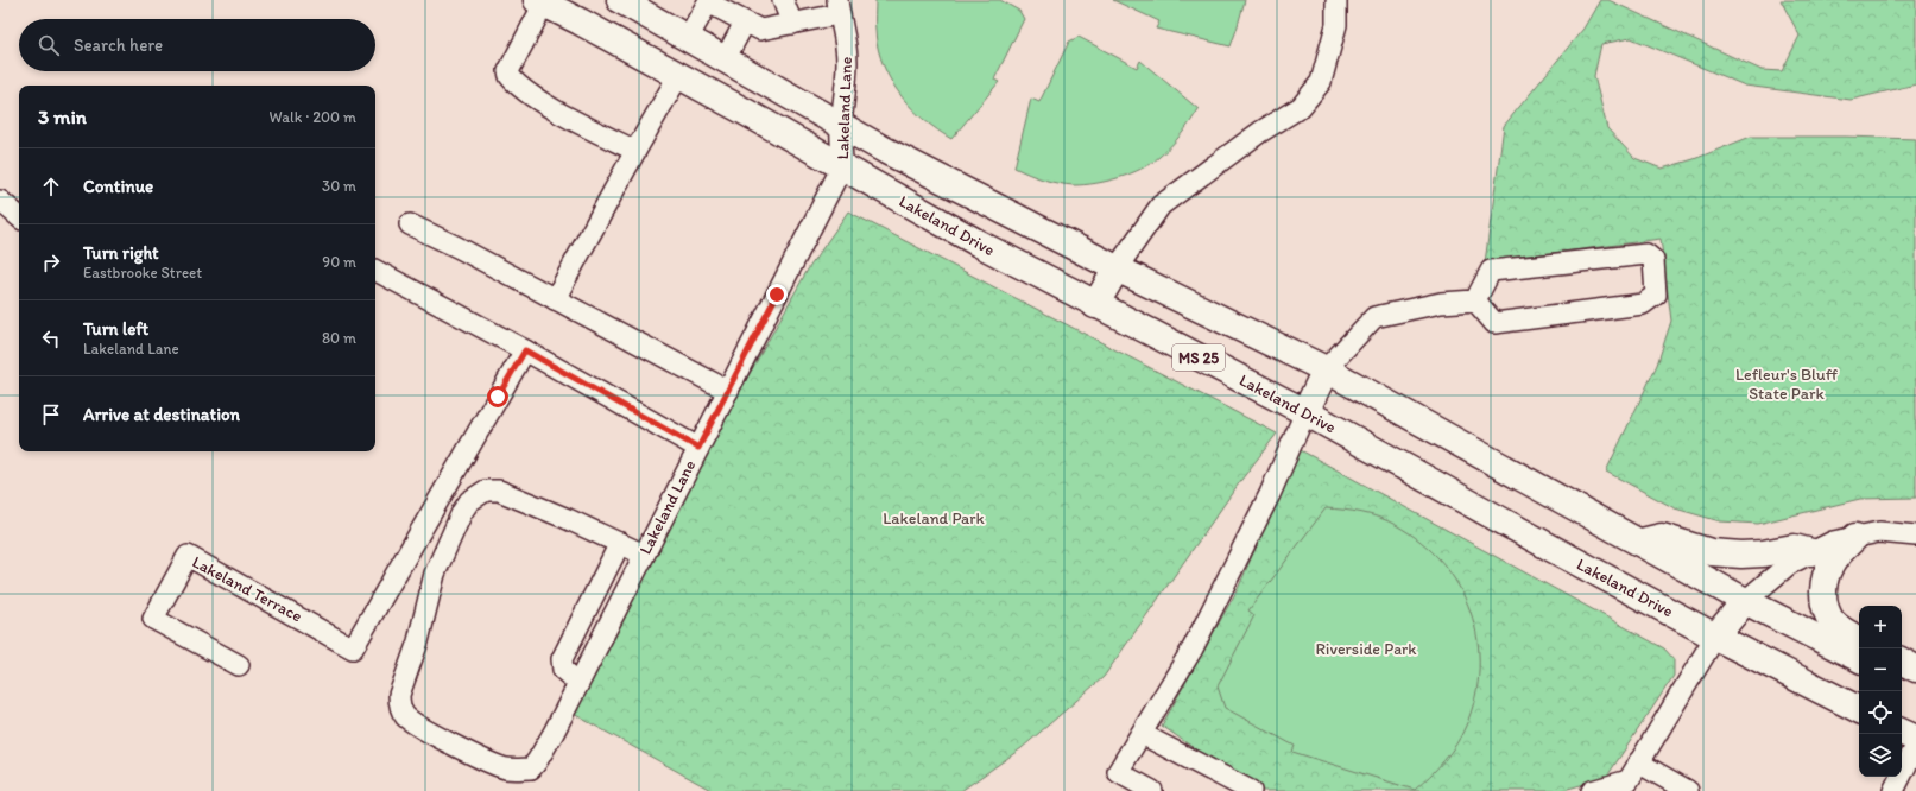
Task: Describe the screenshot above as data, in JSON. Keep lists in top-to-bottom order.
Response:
{
  "streets": {
    "highway": ["Lakeland Drive", "MS 25"],
    "street": ["Lakeland Lane", "Lakeland Terrace"]
  },
  "crossings": [
    ["Lakeland Lane", "Lakeland Drive"],
    ["Lakeland Lane", "MS 25"]
  ],
  "parks": ["Lefleur's Bluff State Park", "Lakeland Park", "Riverside Park"],
  "page": {
    "search": "Search here",
    "heading": ["3 min", "Walk · 200 m"],
    "list": [
      ["Continue", "30 m"],
      ["Turn right", "Eastbrooke Street", "90 m"],
      ["Turn left", "Lakeland Lane", "80 m"],
      "Arrive at destination"
    ],
    "map_buttons": ["+", "−"]
  }
}
